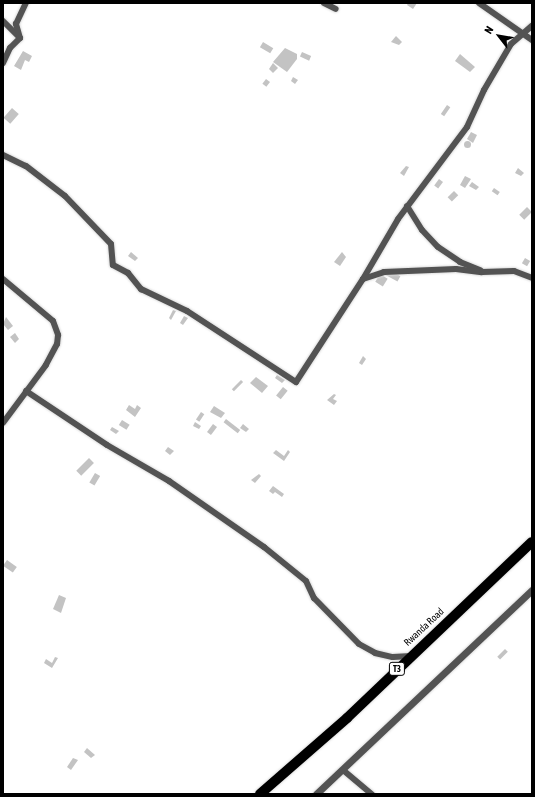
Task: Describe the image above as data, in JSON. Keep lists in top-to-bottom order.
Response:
{
  "streets": {
    "highway": ["Rwanda Road", "T3"]
  },
  "north": "top left"
}
